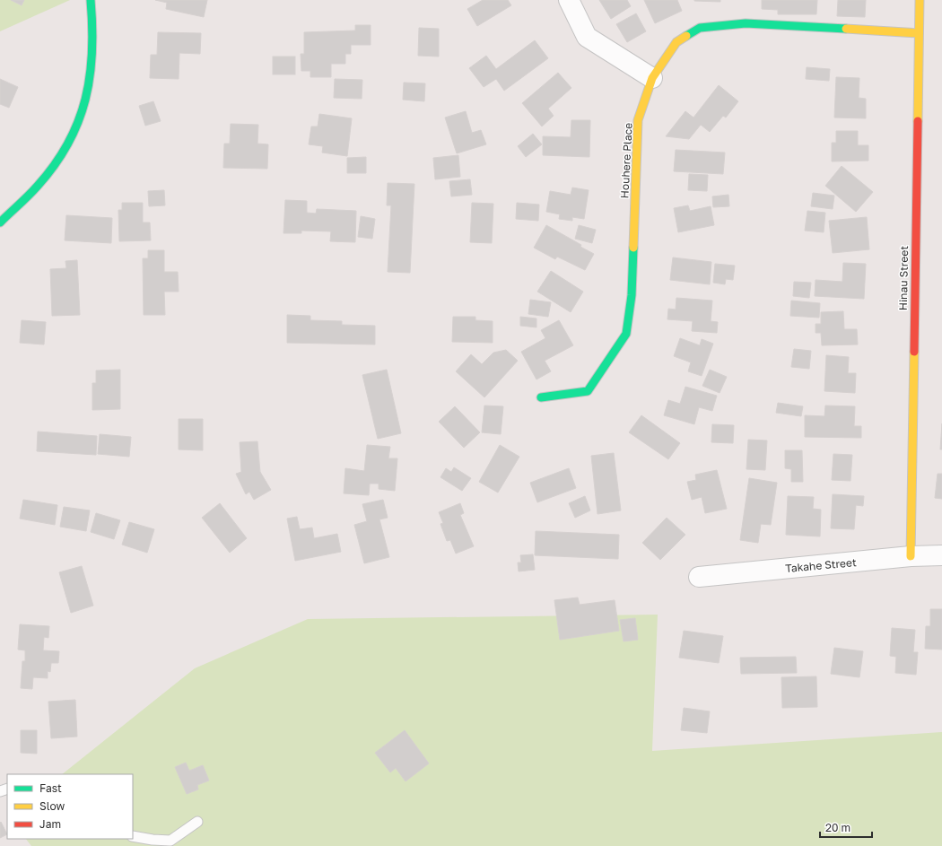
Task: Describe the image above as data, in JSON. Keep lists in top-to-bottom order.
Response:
{
  "streets": {
    "street": ["Houhere Place", "Hinau Street", "Takahe Street"]
  },
  "crossings": [
    ["Houhere Place", "Hinau Street"],
    ["Hinau Street", "Takahe Street"]
  ],
  "legend": ["Fast", "Slow", "Jam"],
  "scale_bar": "20 m"
}
